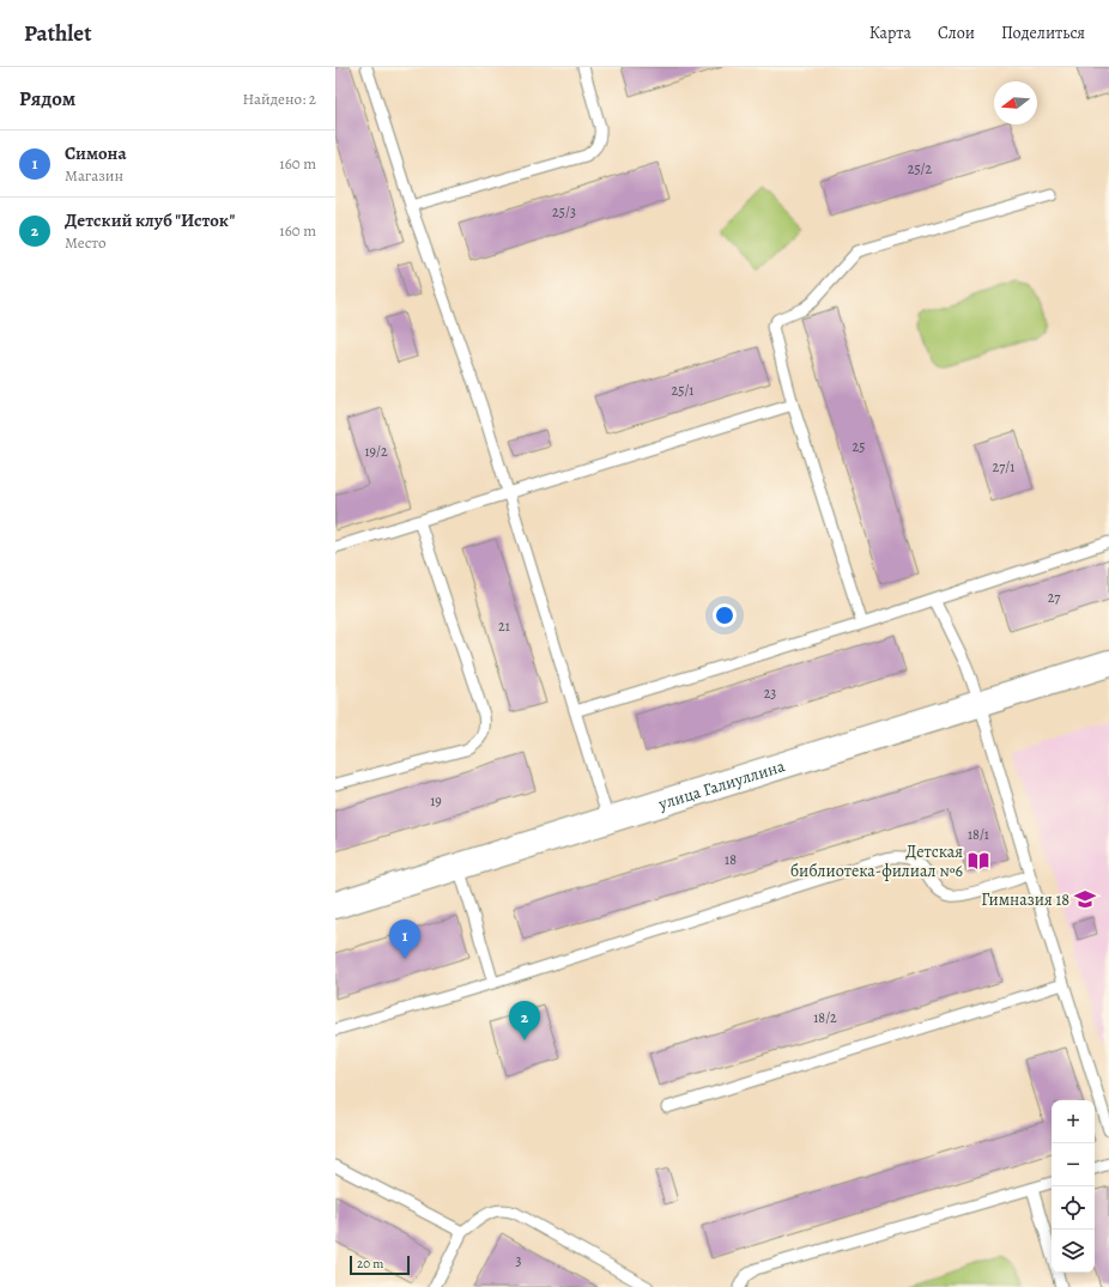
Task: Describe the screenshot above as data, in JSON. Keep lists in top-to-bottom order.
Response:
{
  "streets": {
    "street": ["улица Галиуллина"]
  },
  "places": {
    "library": ["Детская библиотека-филиал №6"],
    "school or university": ["Гимназия 18"]
  },
  "house_numbers": [
    "25/2",
    "25/3",
    "25/1",
    "25",
    "19/2",
    "27/1",
    "27",
    "21",
    "23",
    "19",
    "18/1",
    "18",
    "18/2",
    "3"
  ],
  "scale_bar": "20 m",
  "north": "left",
  "page": {
    "header": "Pathlet",
    "nav": ["Карта", "Слои", "Поделиться"],
    "heading": ["Рядом", "Найдено: 2"],
    "list": [
      {
        "mark": "1",
        "name": "Симона",
        "note": "Магазин",
        "value": "160 m"
      },
      {
        "mark": "2",
        "name": "Детский клуб \"Исток\"",
        "note": "Место",
        "value": "160 m"
      }
    ],
    "pins": ["1", "2"],
    "map_buttons": ["+", "−"],
    "scale": "20 m"
  }
}
